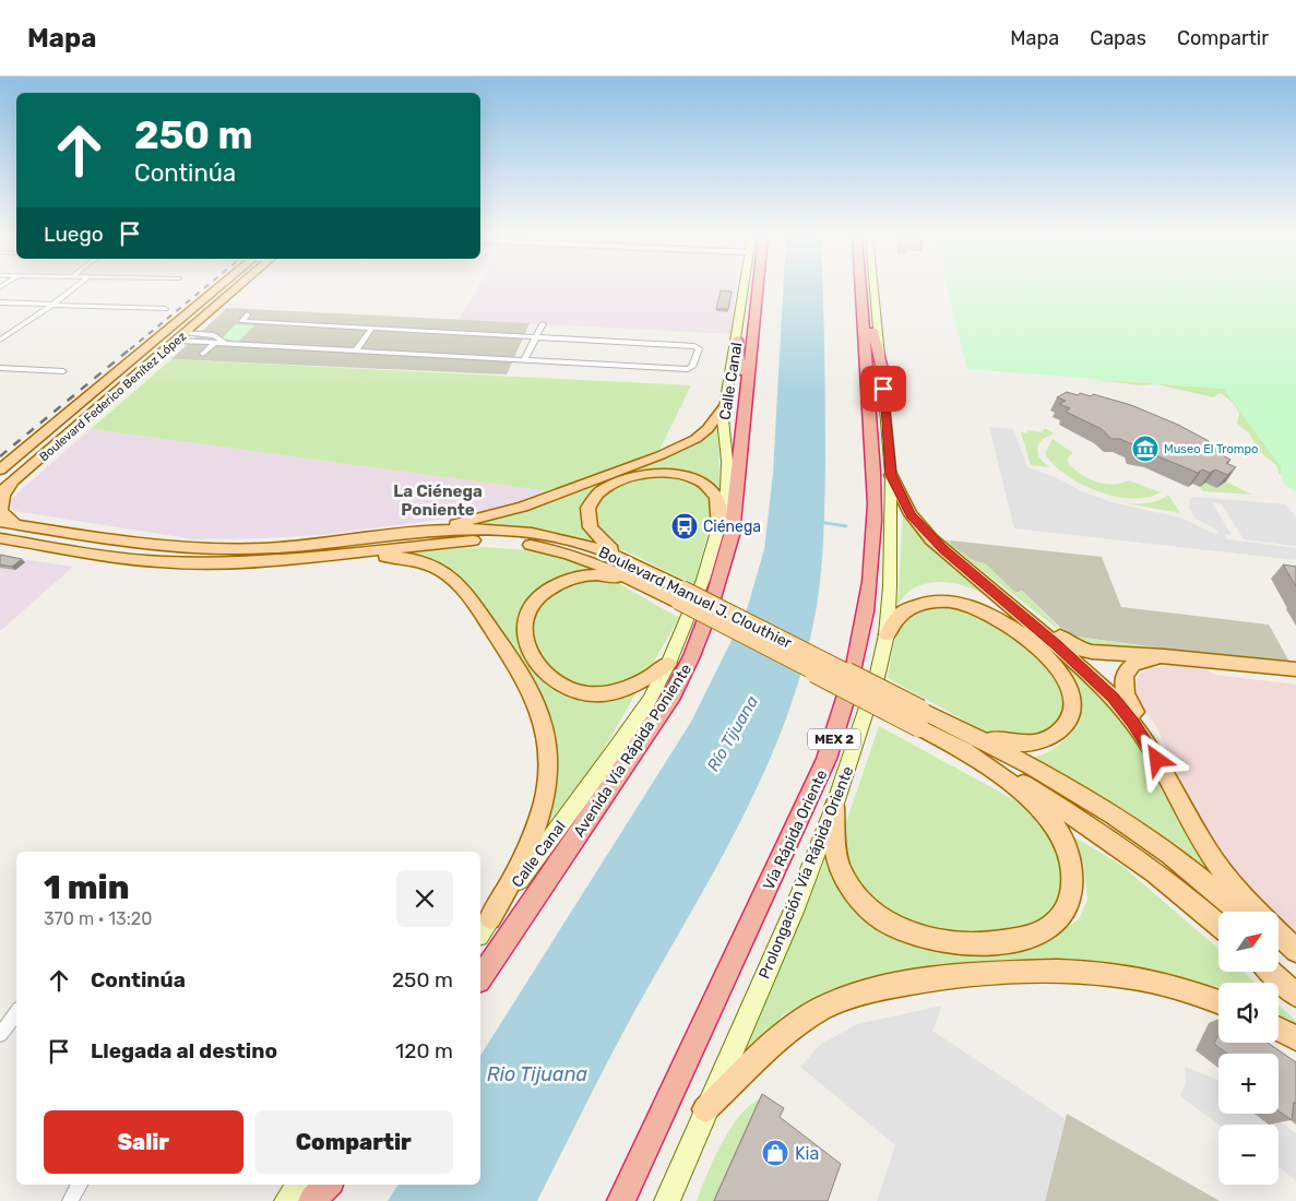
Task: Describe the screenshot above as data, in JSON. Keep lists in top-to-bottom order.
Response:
{
  "streets": {
    "highway": ["MEX 2", "Avenida Vía Rápida Poniente", "Vía Rápida Oriente"],
    "main road": [
      "Calle Canal",
      "Boulevard Federico Benítez López",
      "Boulevard Manuel J. Clouthier",
      "Prolongación Vía Rápida Oriente"
    ]
  },
  "districts": ["La Ciénega Poniente"],
  "water": ["Río Tijuana", "Rio Tijuana"],
  "places": {
    "museum": ["Museo El Trompo"],
    "bus stop": ["Ciénega"],
    "shop": ["Kia"]
  },
  "north": "top right",
  "page": {
    "header": "Mapa",
    "nav": ["Mapa", "Capas", "Compartir"],
    "turn": ["250 m", "Continúa"],
    "then": "Luego",
    "heading": ["1 min", "370 m · 13:20"],
    "map_buttons": ["+", "−"],
    "list": [
      {
        "name": "Continúa",
        "value": "250 m"
      },
      {
        "name": "Llegada al destino",
        "value": "120 m"
      }
    ],
    "buttons": ["Salir", "Compartir"]
  }
}
